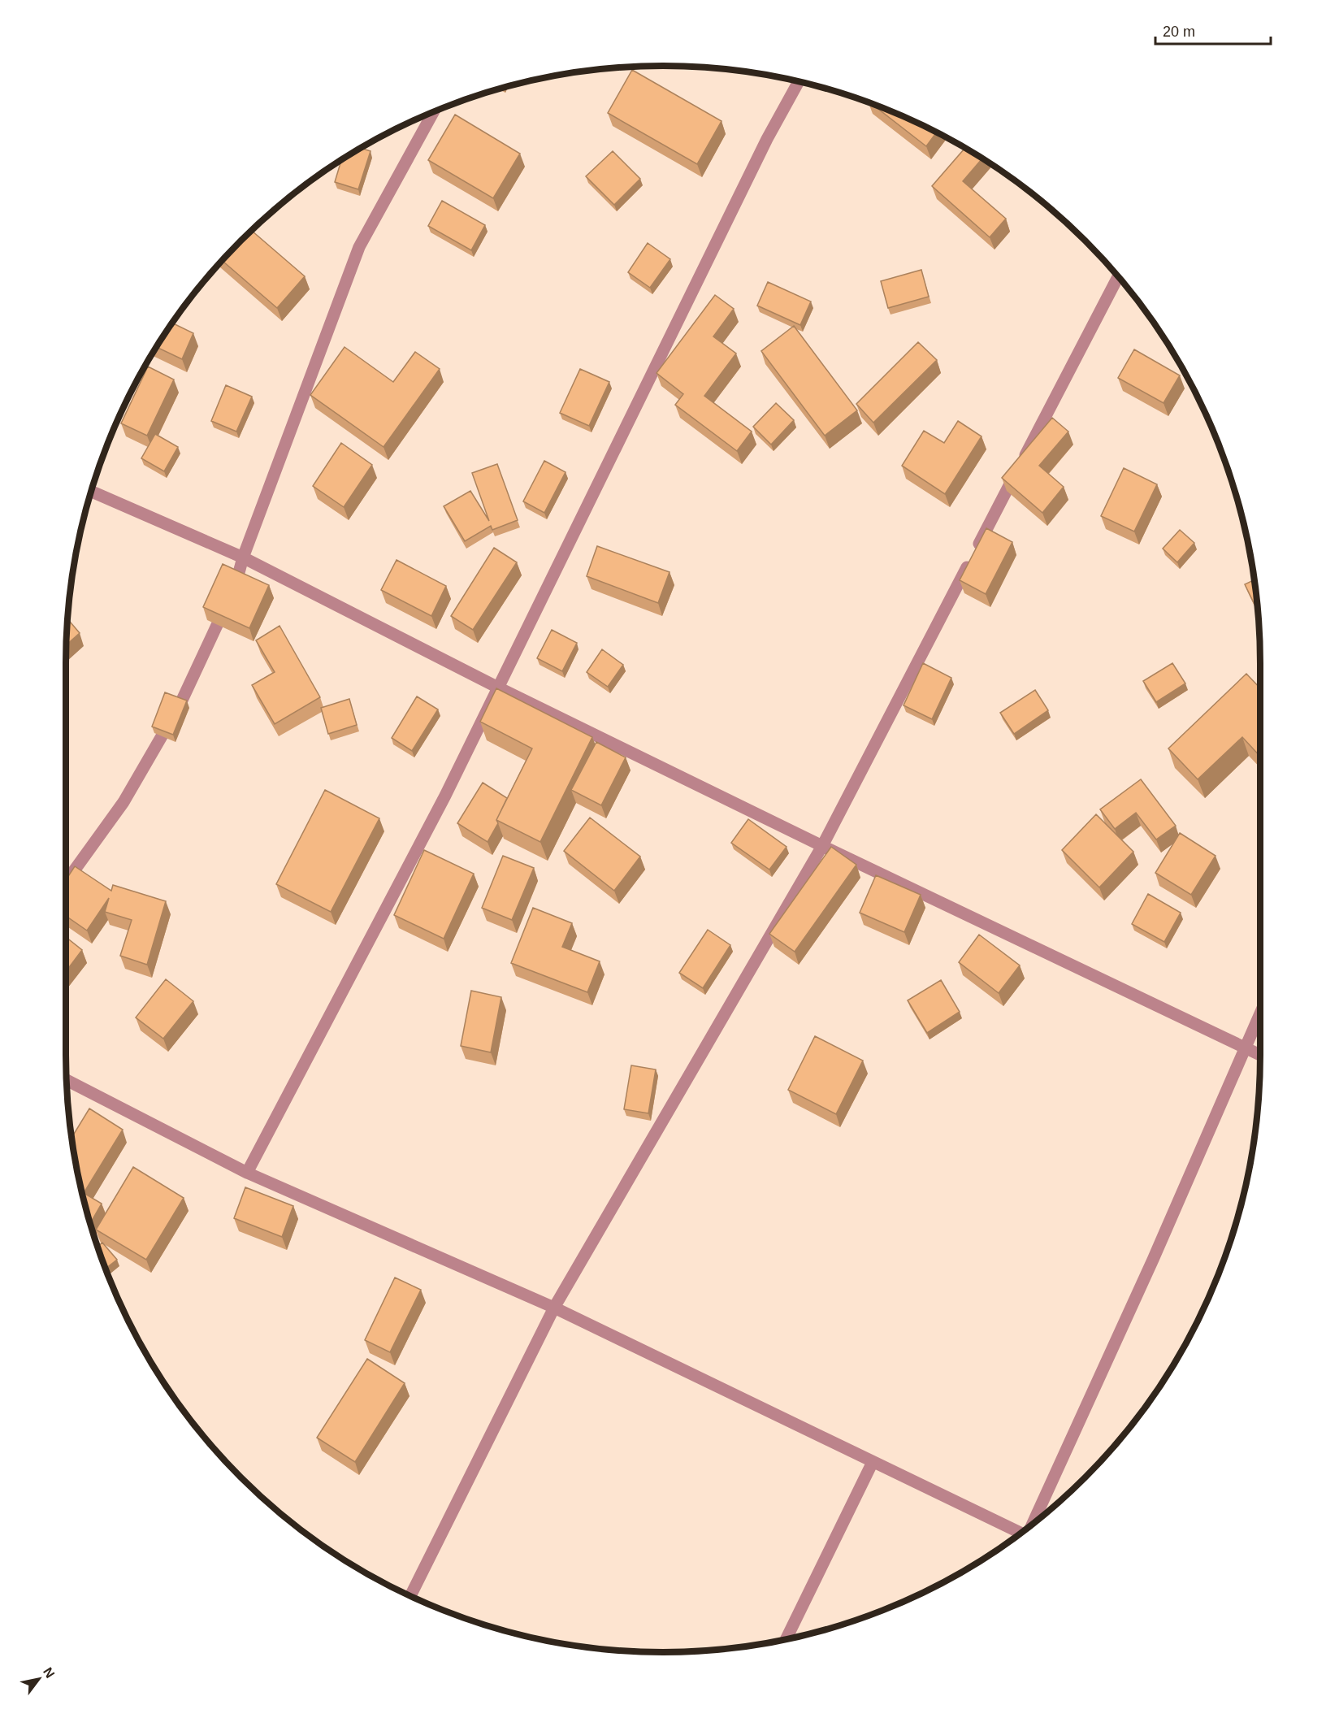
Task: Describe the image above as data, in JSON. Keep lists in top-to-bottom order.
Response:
{
  "scale_bar": "20 m",
  "north": "top right"
}
